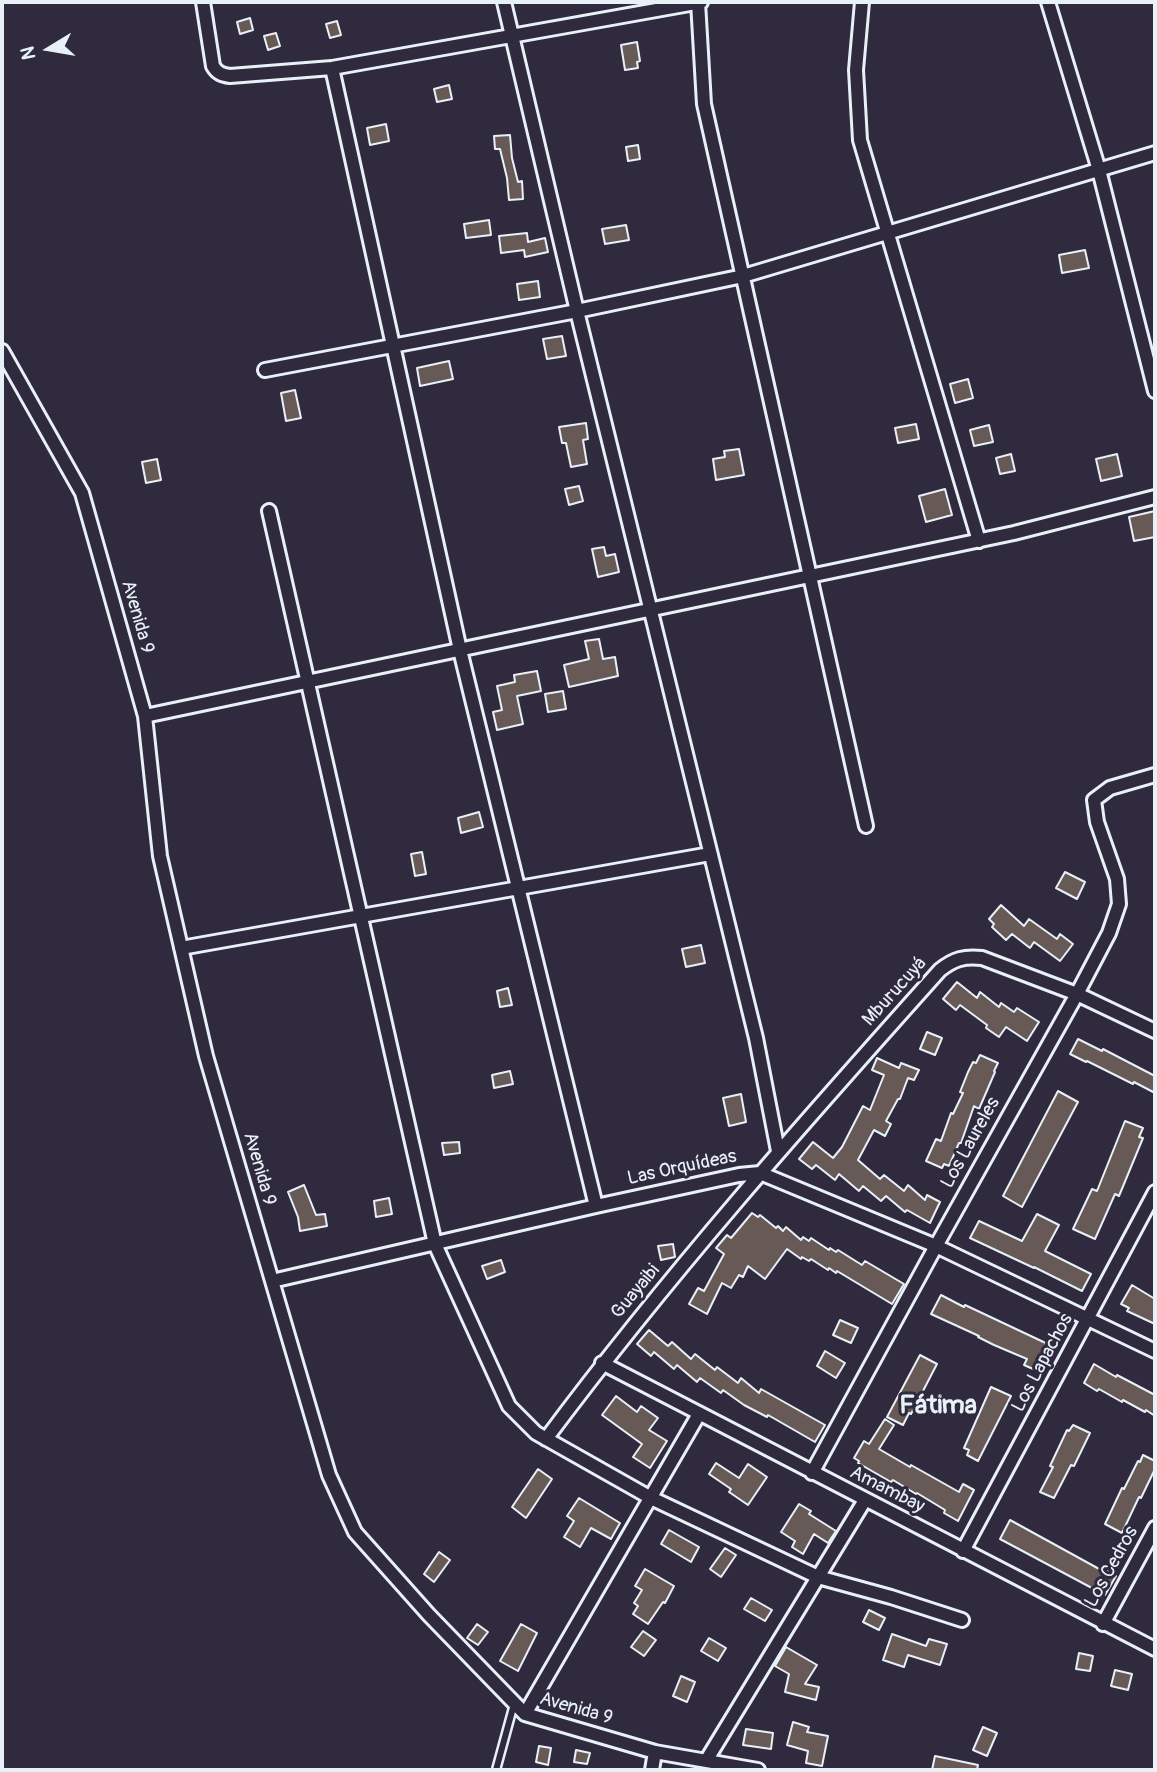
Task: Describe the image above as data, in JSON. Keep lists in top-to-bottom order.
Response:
{
  "streets": {
    "street": [
      "Avenida 9",
      "Mburucuyá",
      "Los Laureles",
      "Las Orquídeas",
      "Guayaibi",
      "Los Lapachos",
      "Amambay",
      "Los Cedros"
    ]
  },
  "crossings": [
    ["Avenida 9", "Las Orquídeas"],
    ["Mburucuyá", "Los Laureles"],
    ["Mburucuyá", "Las Orquídeas"],
    ["Mburucuyá", "Guayaibi"],
    ["Los Laureles", "Las Orquídeas"],
    ["Los Laureles", "Amambay"],
    ["Las Orquídeas", "Guayaibi"],
    ["Las Orquídeas", "Los Lapachos"],
    ["Guayaibi", "Amambay"],
    ["Los Lapachos", "Amambay"],
    ["Amambay", "Los Cedros"]
  ],
  "districts": ["Fátima"],
  "north": "left"
}
